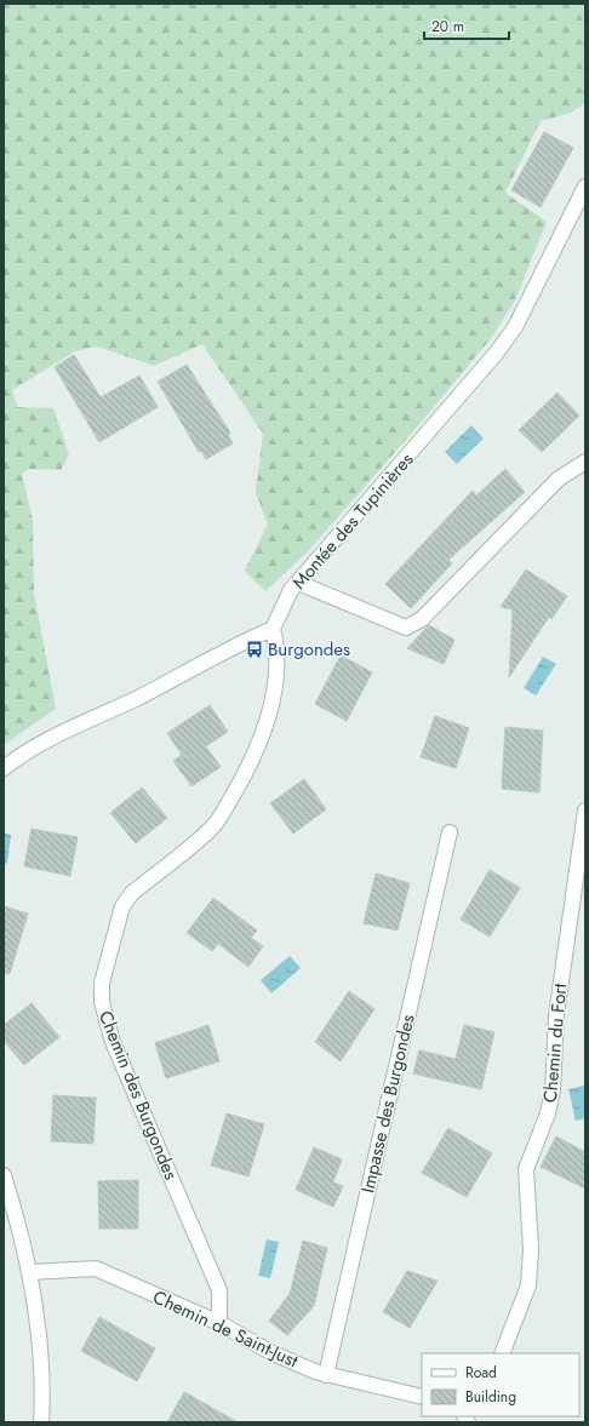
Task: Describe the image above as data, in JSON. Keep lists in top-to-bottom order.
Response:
{
  "streets": {
    "street": [
      "Montée des Tupinières",
      "Chemin du Fort",
      "Chemin des Burgondes",
      "Impasse des Burgondes",
      "Chemin de Saint-Just"
    ]
  },
  "crossings": [
    ["Montée des Tupinières", "Chemin des Burgondes"],
    ["Chemin des Burgondes", "Chemin de Saint-Just"],
    ["Impasse des Burgondes", "Chemin de Saint-Just"]
  ],
  "places": {
    "bus stop": ["Burgondes"]
  },
  "legend": ["Road", "Building"],
  "scale_bar": "20 m"
}
